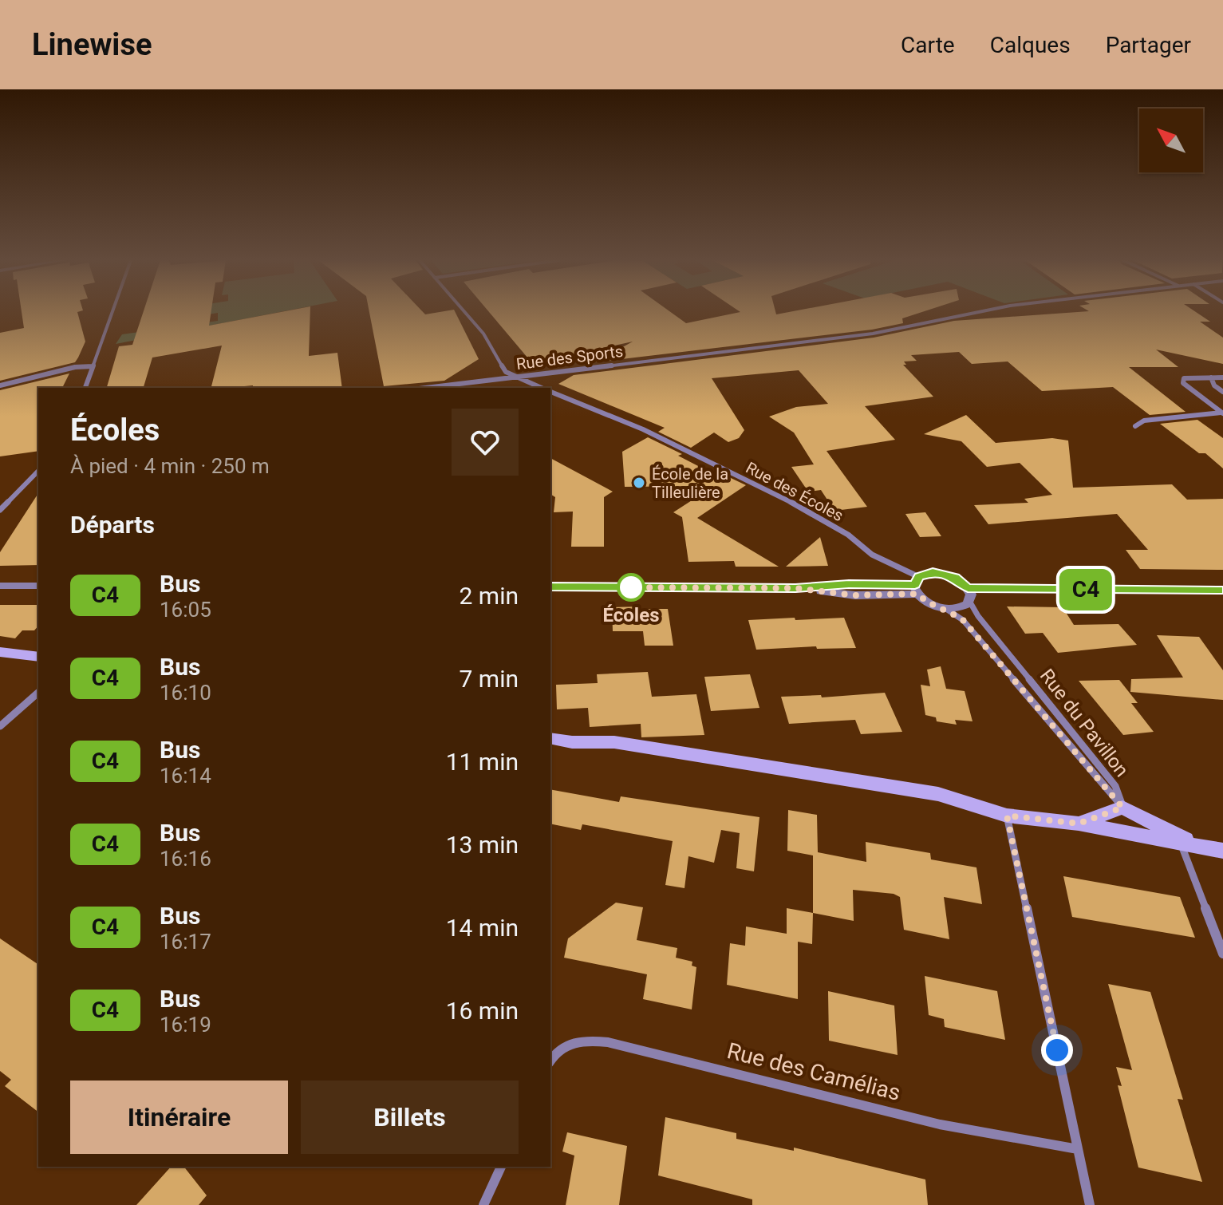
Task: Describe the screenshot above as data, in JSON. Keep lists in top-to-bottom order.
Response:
{
  "streets": {
    "street": [
      "Rue des Sports",
      "Rue des Écoles",
      "Rue du Pavillon",
      "Rue des Camélias"
    ]
  },
  "crossings": [
    ["Rue des Sports", "Rue des Écoles"],
    ["Rue des Écoles", "Rue du Pavillon"]
  ],
  "places": ["École de la Tilleulière", "Écoles"],
  "lines": ["bus line C4"],
  "north": "top left",
  "page": {
    "header": "Linewise",
    "nav": ["Carte", "Calques", "Partager"],
    "on_map": "C4",
    "heading": [
      ["Écoles", "À pied · 4 min · 250 m"],
      "Départs"
    ],
    "list": [
      {
        "mark": "C4",
        "name": "Bus",
        "note": "16:05",
        "value": "2 min"
      },
      {
        "mark": "C4",
        "name": "Bus",
        "note": "16:10",
        "value": "7 min"
      },
      {
        "mark": "C4",
        "name": "Bus",
        "note": "16:14",
        "value": "11 min"
      },
      {
        "mark": "C4",
        "name": "Bus",
        "note": "16:16",
        "value": "13 min"
      },
      {
        "mark": "C4",
        "name": "Bus",
        "note": "16:17",
        "value": "14 min"
      },
      {
        "mark": "C4",
        "name": "Bus",
        "note": "16:19",
        "value": "16 min"
      }
    ],
    "buttons": ["Itinéraire", "Billets"]
  }
}
